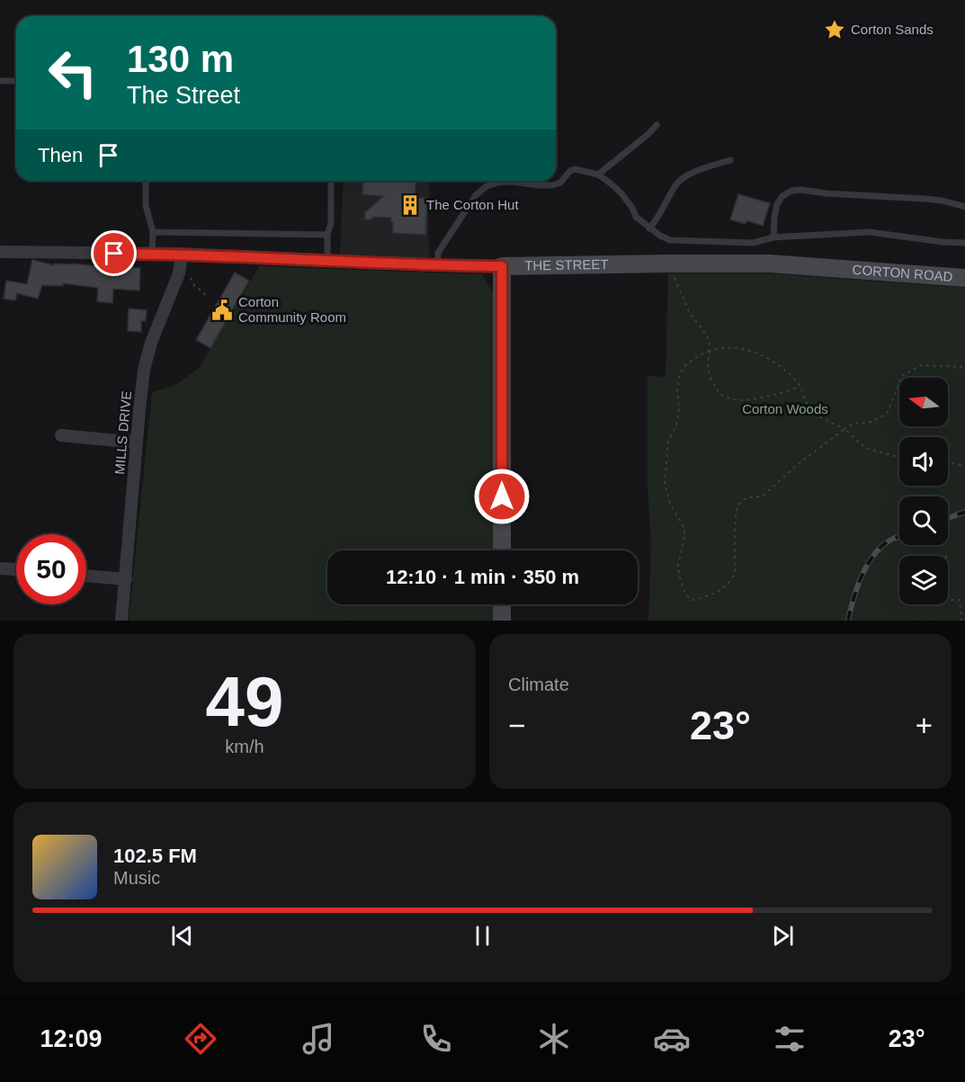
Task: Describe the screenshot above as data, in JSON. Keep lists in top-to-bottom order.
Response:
{
  "streets": {
    "main road": ["THE STREET", "CORTON ROAD"],
    "street": ["MILLS DRIVE"]
  },
  "crossings": [
    ["THE STREET", "CORTON ROAD"],
    ["THE STREET", "MILLS DRIVE"]
  ],
  "parks": ["Corton Woods"],
  "places": {
    "place": ["Corton Sands"],
    "building": ["The Corton Hut"],
    "public building": ["Corton Community Room"]
  },
  "north": "left",
  "page": {
    "turn": ["130 m", "The Street"],
    "then": "Then",
    "limit": "50",
    "trip": "12:10 · 1 min · 350 m",
    "tile": [
      ["49", "km/h"],
      "Climate"
    ],
    "heat": ["−", "23°", "+"],
    "song": ["102.5 FM", "Music"],
    "tabs": ["12:09", "23°"]
  }
}
